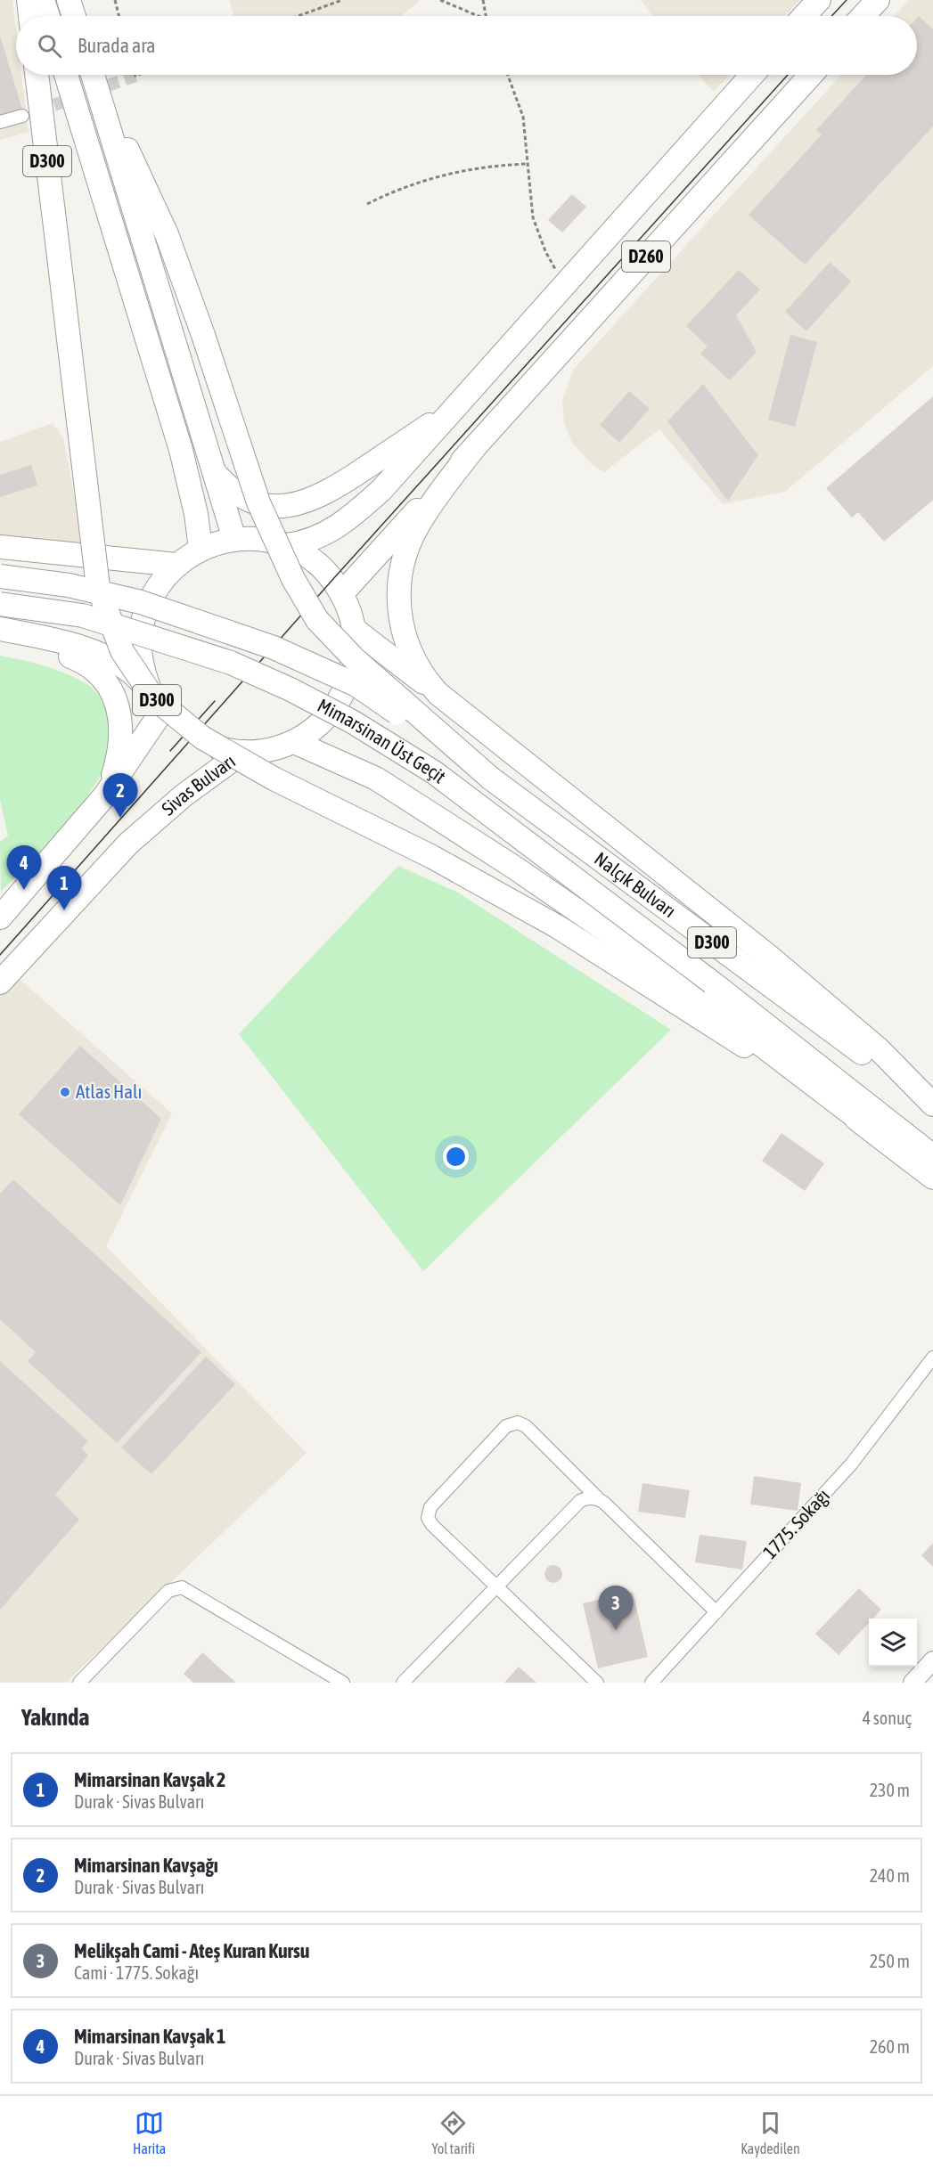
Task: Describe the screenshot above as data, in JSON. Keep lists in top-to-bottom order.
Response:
{
  "streets": {
    "highway": [
      "D300",
      "D260",
      "Mimarsinan Üst Geçit",
      "Sivas Bulvarı",
      "Nalçık Bulvarı"
    ],
    "street": ["1775. Sokağı"]
  },
  "crossings": [
    ["D300", "Mimarsinan Üst Geçit"],
    ["D300", "Nalçık Bulvarı"],
    ["Mimarsinan Üst Geçit", "Nalçık Bulvarı"]
  ],
  "places": ["Atlas Halı"],
  "page": {
    "search": "Burada ara",
    "pins": [
      "2",
      "4",
      "1",
      "3"
    ],
    "heading": ["Yakında", "4 sonuç"],
    "list": [
      {
        "mark": "1",
        "name": "Mimarsinan Kavşak 2",
        "note": "Durak · Sivas Bulvarı",
        "value": "230 m"
      },
      {
        "mark": "2",
        "name": "Mimarsinan Kavşağı",
        "note": "Durak · Sivas Bulvarı",
        "value": "240 m"
      },
      {
        "mark": "3",
        "name": "Melikşah Cami - Ateş Kuran Kursu",
        "note": "Cami · 1775. Sokağı",
        "value": "250 m"
      },
      {
        "mark": "4",
        "name": "Mimarsinan Kavşak 1",
        "note": "Durak · Sivas Bulvarı",
        "value": "260 m"
      }
    ],
    "nav": ["Harita", "Yol tarifi", "Kaydedilen"]
  }
}
